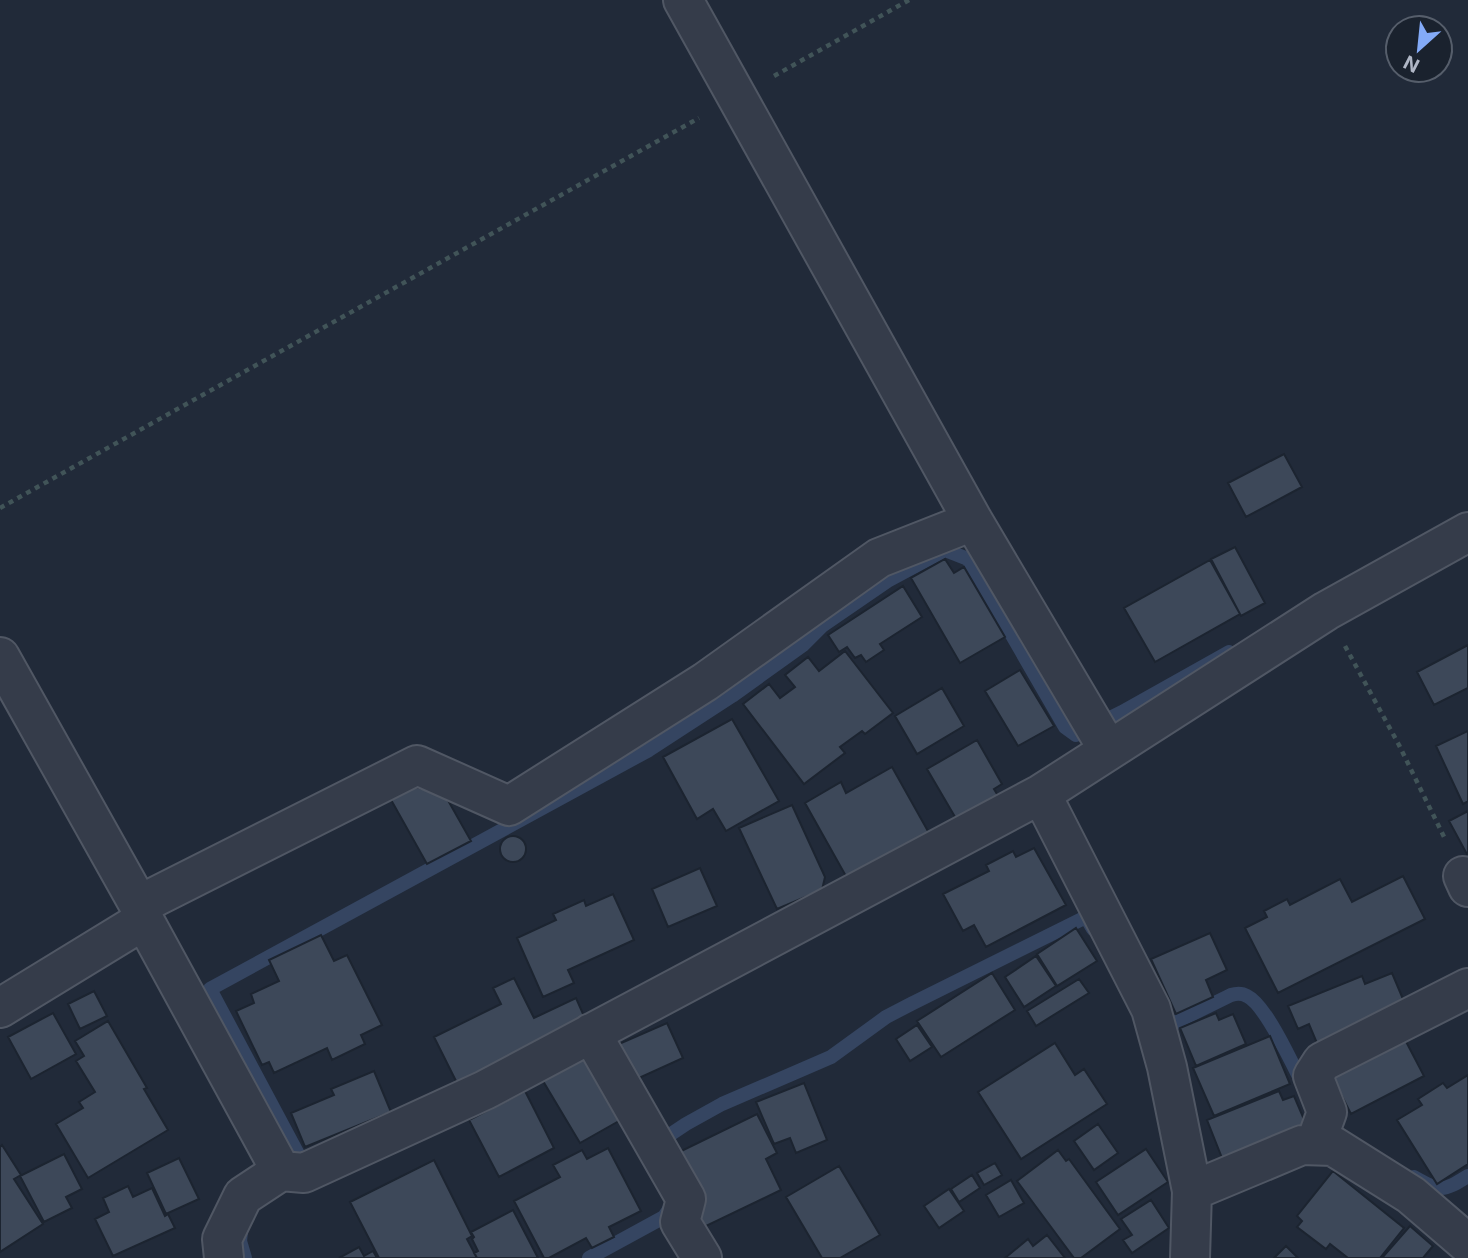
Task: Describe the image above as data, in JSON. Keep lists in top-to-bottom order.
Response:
{
  "north": "bottom left"
}
